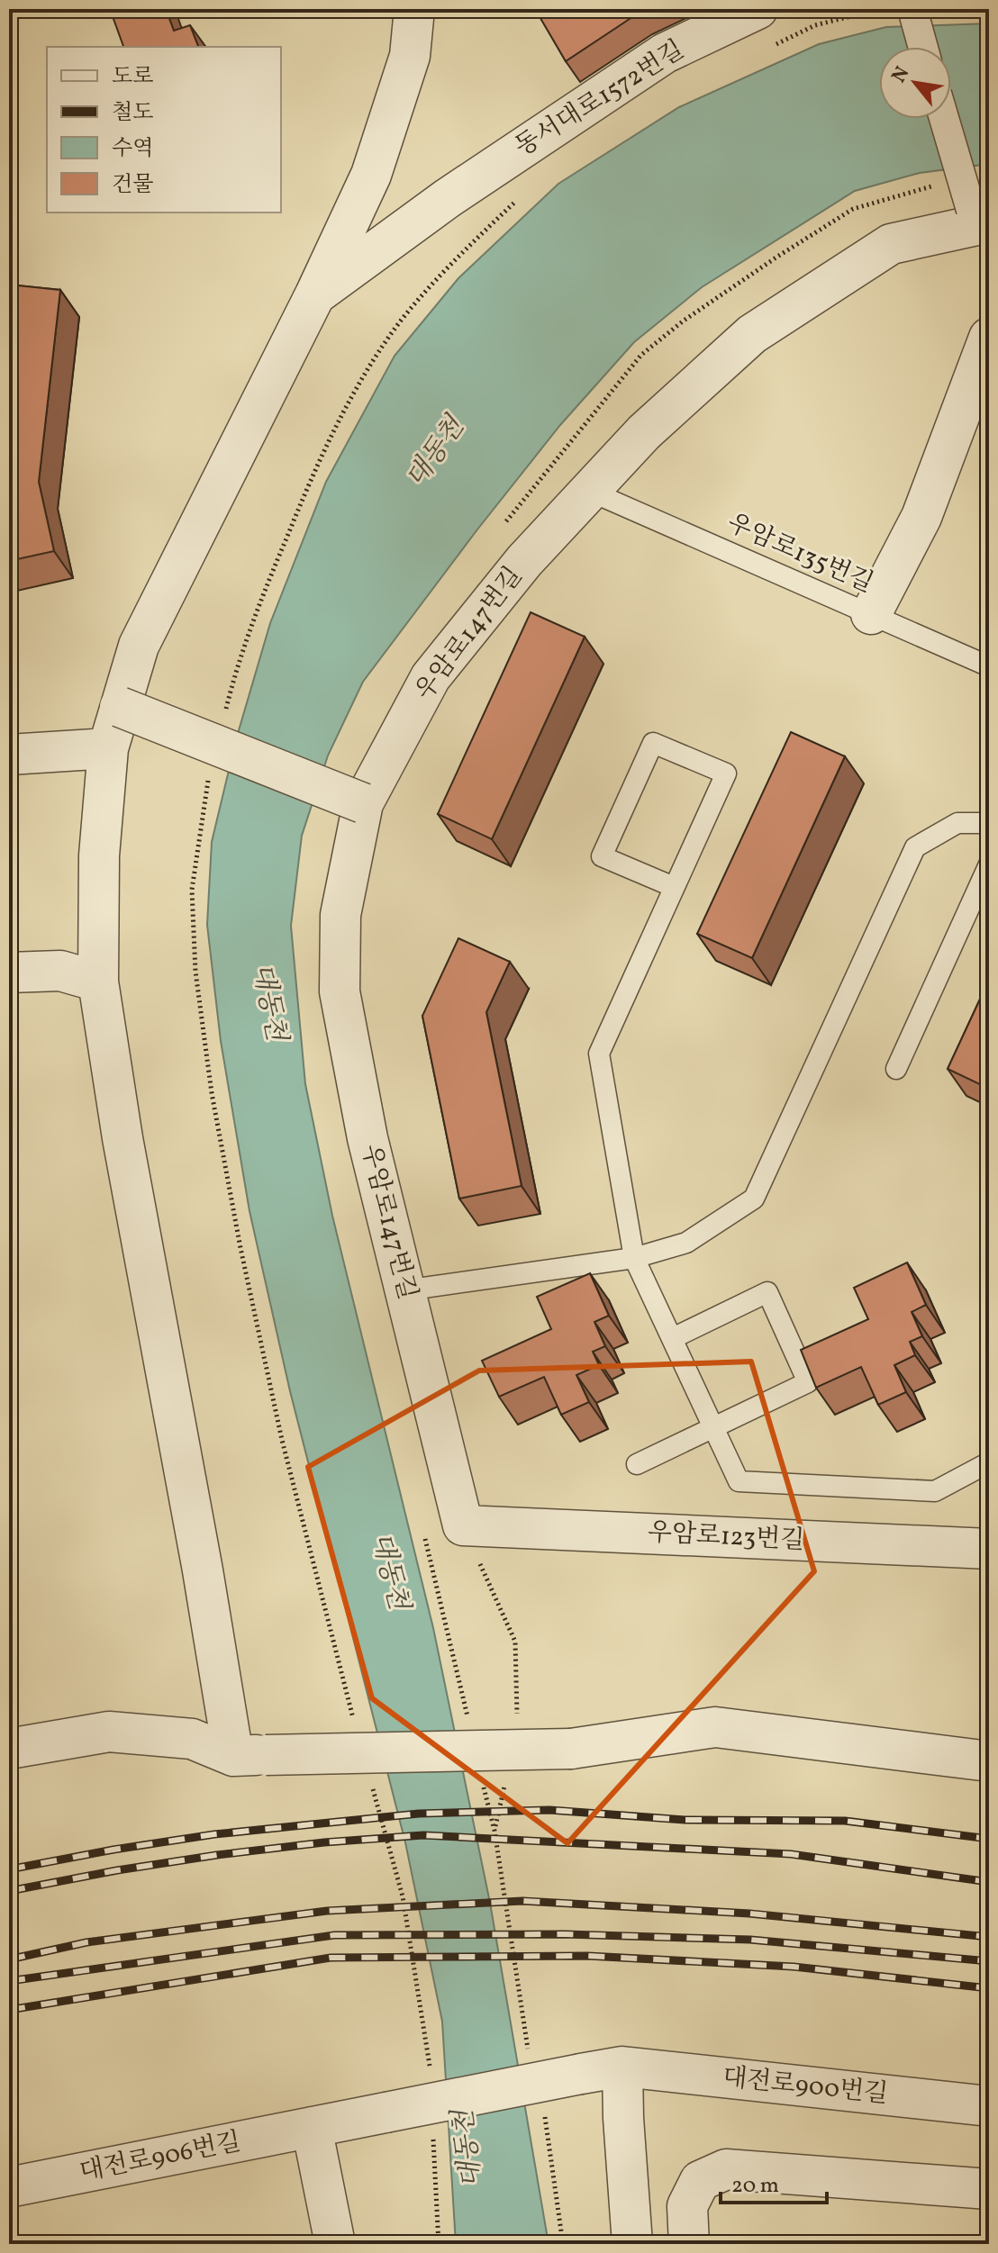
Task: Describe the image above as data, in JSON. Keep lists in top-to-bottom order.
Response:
{
  "streets": {
    "street": [
      "동서대로1572번길",
      "우암로147번길",
      "우암로123번길",
      "대전로900번길",
      "대전로906번길"
    ],
    "lane": ["우암로135번길"]
  },
  "crossings": [
    ["우암로135번길", "우암로147번길"],
    ["우암로147번길", "우암로123번길"],
    ["대전로900번길", "대전로906번길"]
  ],
  "water": ["대동천"],
  "legend": [
    "도로",
    "철도",
    "수역",
    "건물"
  ],
  "scale_bar": "20 m",
  "north": "top left"
}
